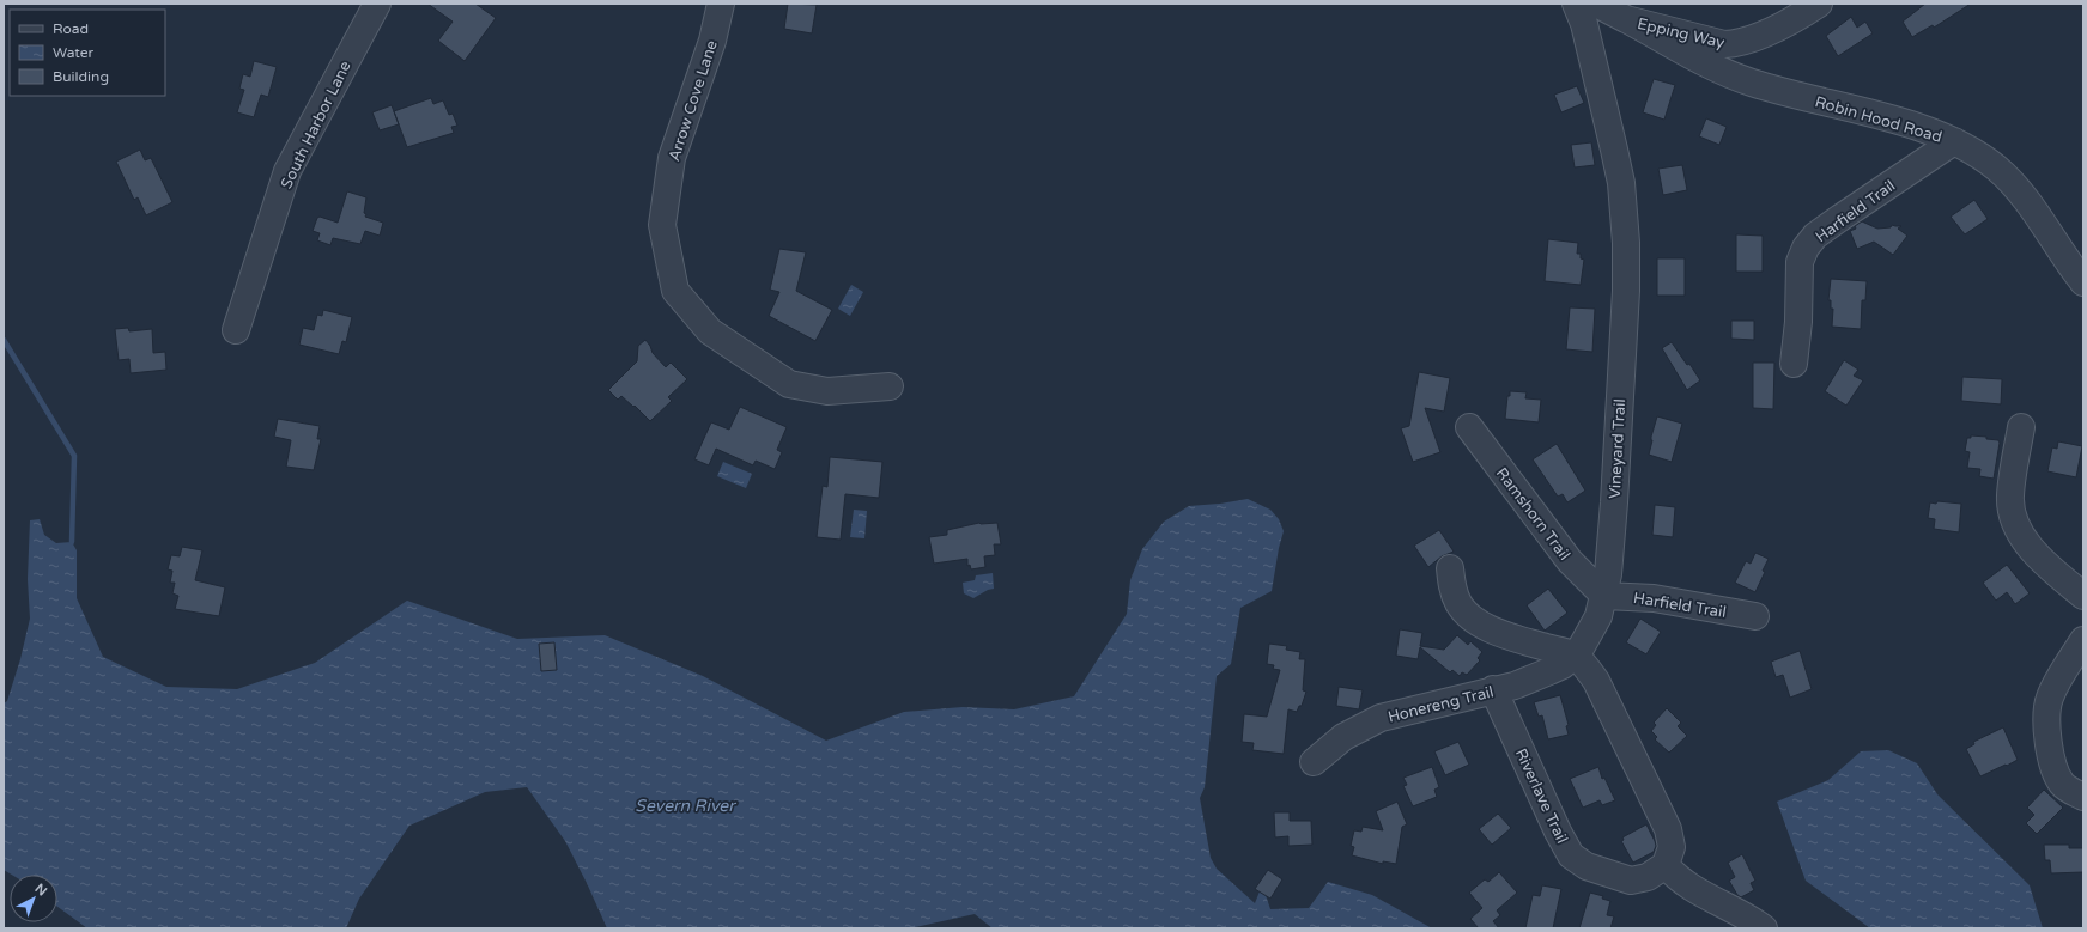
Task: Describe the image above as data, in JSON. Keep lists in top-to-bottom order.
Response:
{
  "streets": {
    "street": [
      "Epping Way",
      "Arrow Cove Lane",
      "Robin Hood Road",
      "South Harbor Lane",
      "Harfield Trail",
      "Vineyard Trail",
      "Ramshorn Trail",
      "Honereng Trail",
      "Riverlave Trail"
    ]
  },
  "crossings": [
    ["Epping Way", "Robin Hood Road"],
    ["Robin Hood Road", "Harfield Trail"],
    ["Harfield Trail", "Vineyard Trail"],
    ["Harfield Trail", "Ramshorn Trail"],
    ["Vineyard Trail", "Ramshorn Trail"],
    ["Vineyard Trail", "Honereng Trail"],
    ["Honereng Trail", "Riverlave Trail"]
  ],
  "water": ["Severn River"],
  "legend": ["Road", "Water", "Building"],
  "north": "top right"
}
